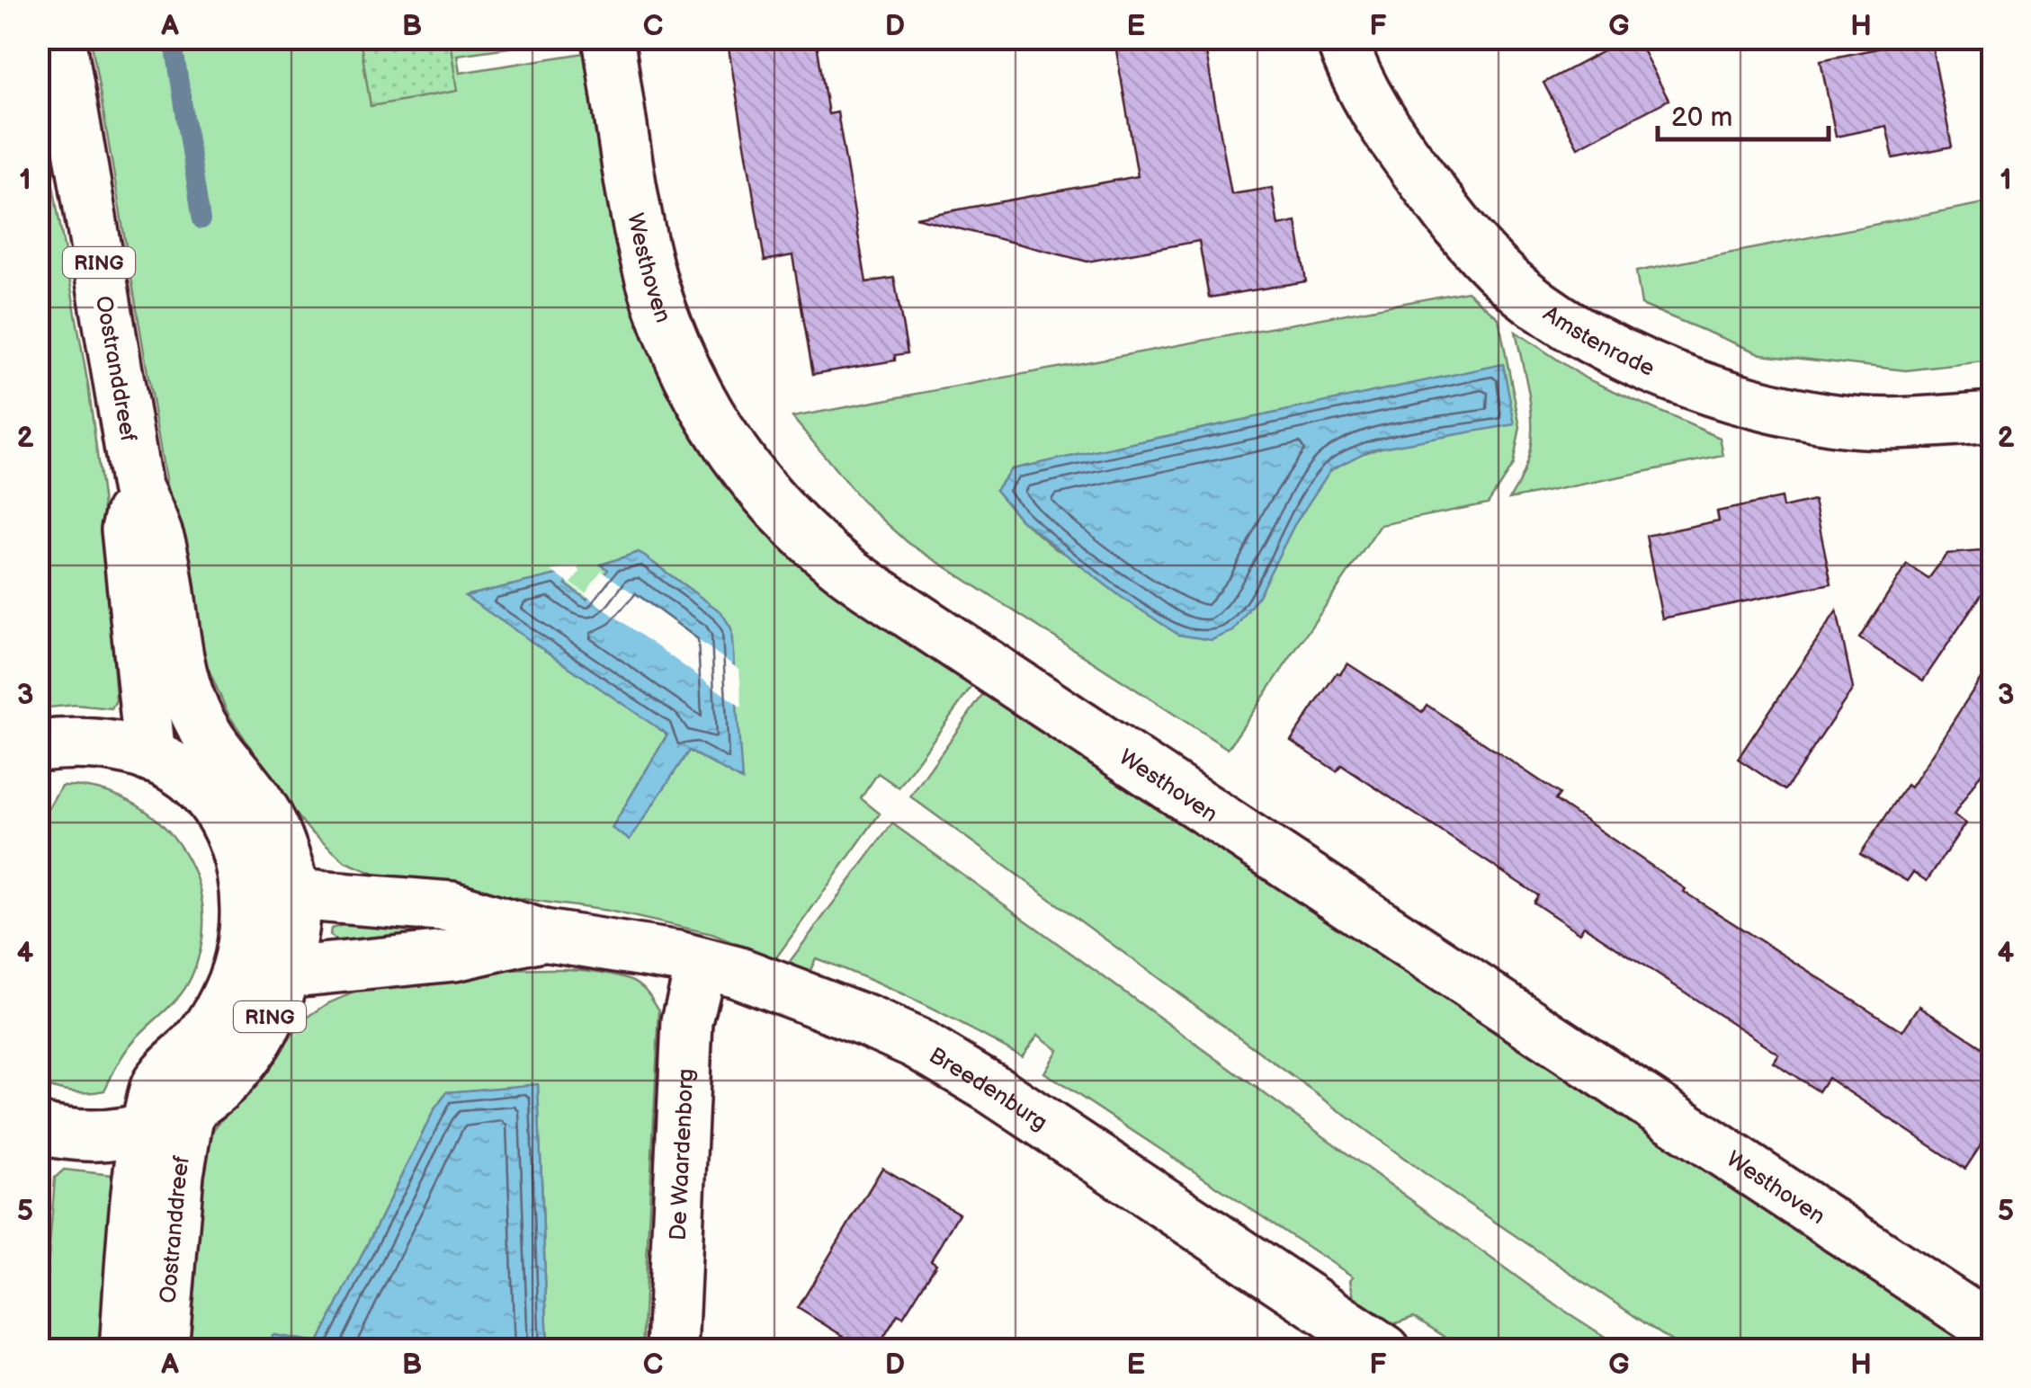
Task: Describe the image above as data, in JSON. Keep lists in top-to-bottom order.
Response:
{
  "streets": {
    "street": [
      "RING",
      "Westhoven",
      "Amstenrade",
      "Oostranddreef",
      "Breedenburg",
      "De Waardenborg"
    ]
  },
  "crossings": [
    ["RING", "Oostranddreef"],
    ["RING", "Breedenburg"],
    ["Oostranddreef", "Breedenburg"],
    ["Breedenburg", "De Waardenborg"]
  ],
  "scale_bar": "20 m",
  "grid": {
    "columns": [
      "A",
      "B",
      "C",
      "D",
      "E",
      "F",
      "G",
      "H"
    ],
    "rows": [
      "1",
      "2",
      "3",
      "4",
      "5"
    ]
  }
}
